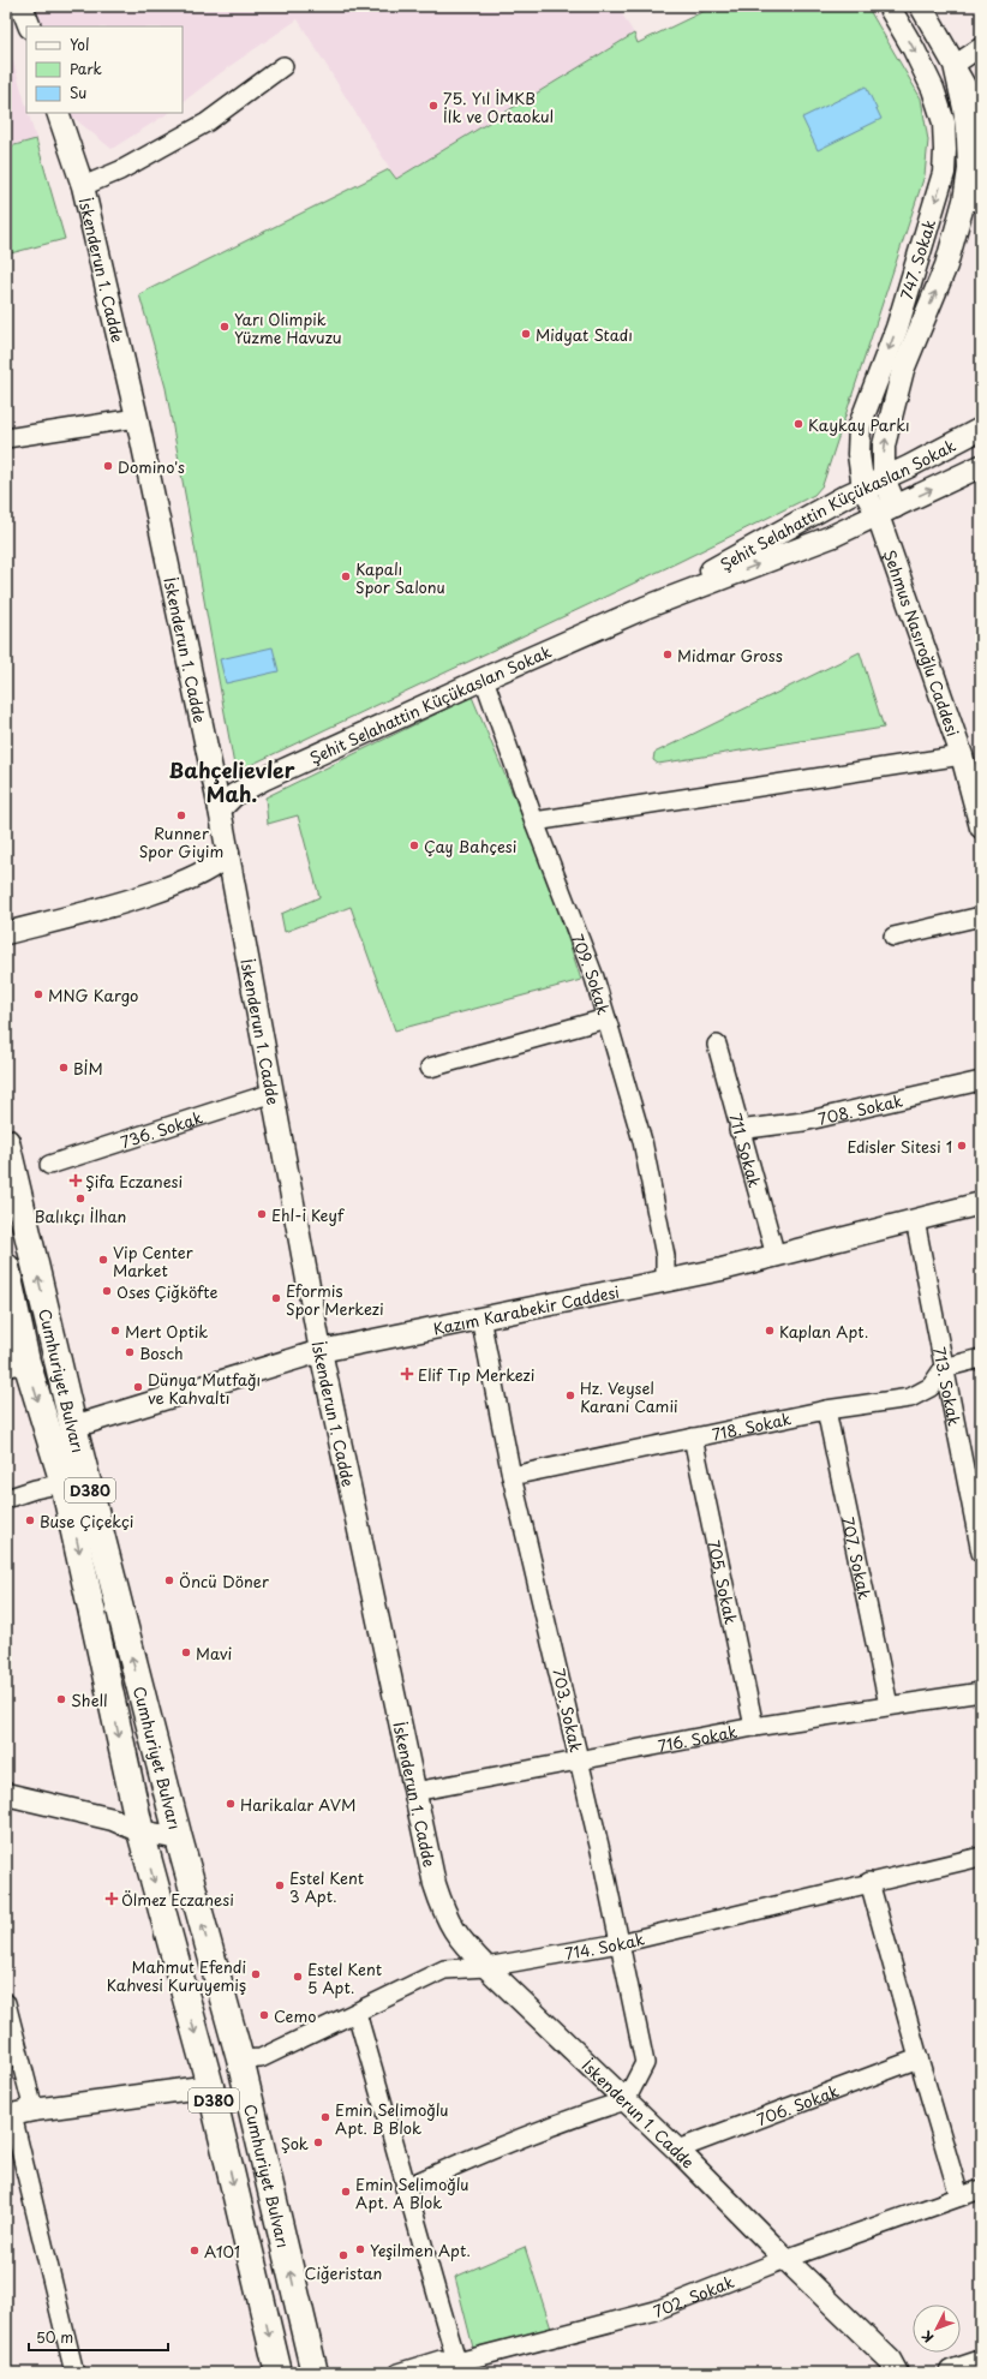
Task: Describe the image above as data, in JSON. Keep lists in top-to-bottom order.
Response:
{
  "streets": {
    "main road": ["Cumhuriyet Bulvarı", "D380"],
    "street": [
      "747. Sokak",
      "İskenderun 1. Cadde",
      "Şehit Selahattin Küçükaslan Sokak",
      "Şehmus Nasıroğlu Caddesi",
      "709. Sokak",
      "708. Sokak",
      "736. Sokak",
      "711. Sokak",
      "Kazım Karabekir Caddesi",
      "713. Sokak",
      "718. Sokak",
      "707. Sokak",
      "705. Sokak",
      "703. Sokak",
      "716. Sokak",
      "714. Sokak",
      "706. Sokak",
      "702. Sokak"
    ]
  },
  "crossings": [
    ["747. Sokak", "Şehit Selahattin Küçükaslan Sokak"],
    ["747. Sokak", "Şehmus Nasıroğlu Caddesi"],
    ["İskenderun 1. Cadde", "Şehit Selahattin Küçükaslan Sokak"],
    ["İskenderun 1. Cadde", "736. Sokak"],
    ["İskenderun 1. Cadde", "Kazım Karabekir Caddesi"],
    ["İskenderun 1. Cadde", "703. Sokak"],
    ["İskenderun 1. Cadde", "716. Sokak"],
    ["İskenderun 1. Cadde", "714. Sokak"],
    ["İskenderun 1. Cadde", "706. Sokak"],
    ["İskenderun 1. Cadde", "702. Sokak"],
    ["Şehit Selahattin Küçükaslan Sokak", "Şehmus Nasıroğlu Caddesi"],
    ["Şehit Selahattin Küçükaslan Sokak", "709. Sokak"],
    ["709. Sokak", "Kazım Karabekir Caddesi"],
    ["708. Sokak", "711. Sokak"],
    ["711. Sokak", "Kazım Karabekir Caddesi"],
    ["Kazım Karabekir Caddesi", "Cumhuriyet Bulvarı"],
    ["Kazım Karabekir Caddesi", "713. Sokak"],
    ["Kazım Karabekir Caddesi", "703. Sokak"],
    ["Cumhuriyet Bulvarı", "714. Sokak"],
    ["713. Sokak", "718. Sokak"],
    ["718. Sokak", "707. Sokak"],
    ["718. Sokak", "705. Sokak"],
    ["718. Sokak", "703. Sokak"],
    ["707. Sokak", "716. Sokak"],
    ["705. Sokak", "716. Sokak"],
    ["703. Sokak", "716. Sokak"],
    ["703. Sokak", "714. Sokak"]
  ],
  "districts": ["Bahçelievler Mah."],
  "places": {
    "other": [
      "75. Yıl İMKB İlk ve Ortaokul",
      "Yarı Olimpik Yüzme Havuzu",
      "Midyat Stadı",
      "Kaykay Parkı",
      "Domino's",
      "Kapalı Spor Salonu",
      "Midmar Gross",
      "Runner Spor Giyim",
      "Çay Bahçesi",
      "MNG Kargo",
      "BİM",
      "Edisler Sitesi 1",
      "Balıkçı İlhan",
      "Ehl-i Keyf",
      "Vip Center Market",
      "Oses Çiğköfte",
      "Eformis Spor Merkezi",
      "Mert Optik",
      "Kaplan Apt.",
      "Bosch",
      "Dünya Mutfağı ve Kahvaltı",
      "Hz. Veysel Karani Camii",
      "Buse Çiçekçi",
      "Öncü Döner",
      "Mavi",
      "Shell",
      "Harikalar AVM",
      "Estel Kent 3 Apt.",
      "Mahmut Efendi Kahvesi Kuruyemiş",
      "Estel Kent 5 Apt.",
      "Cemo",
      "Emin Selimoğlu Apt. B Blok",
      "Şok",
      "Emin Selimoğlu Apt. A Blok",
      "Yeşilmen Apt.",
      "A101",
      "Ciğeristan"
    ],
    "health": ["Şifa Eczanesi", "Elif Tıp Merkezi", "Ölmez Eczanesi"]
  },
  "legend": ["Yol", "Park", "Su"],
  "scale_bar": "50 m",
  "north": "bottom left"
}
